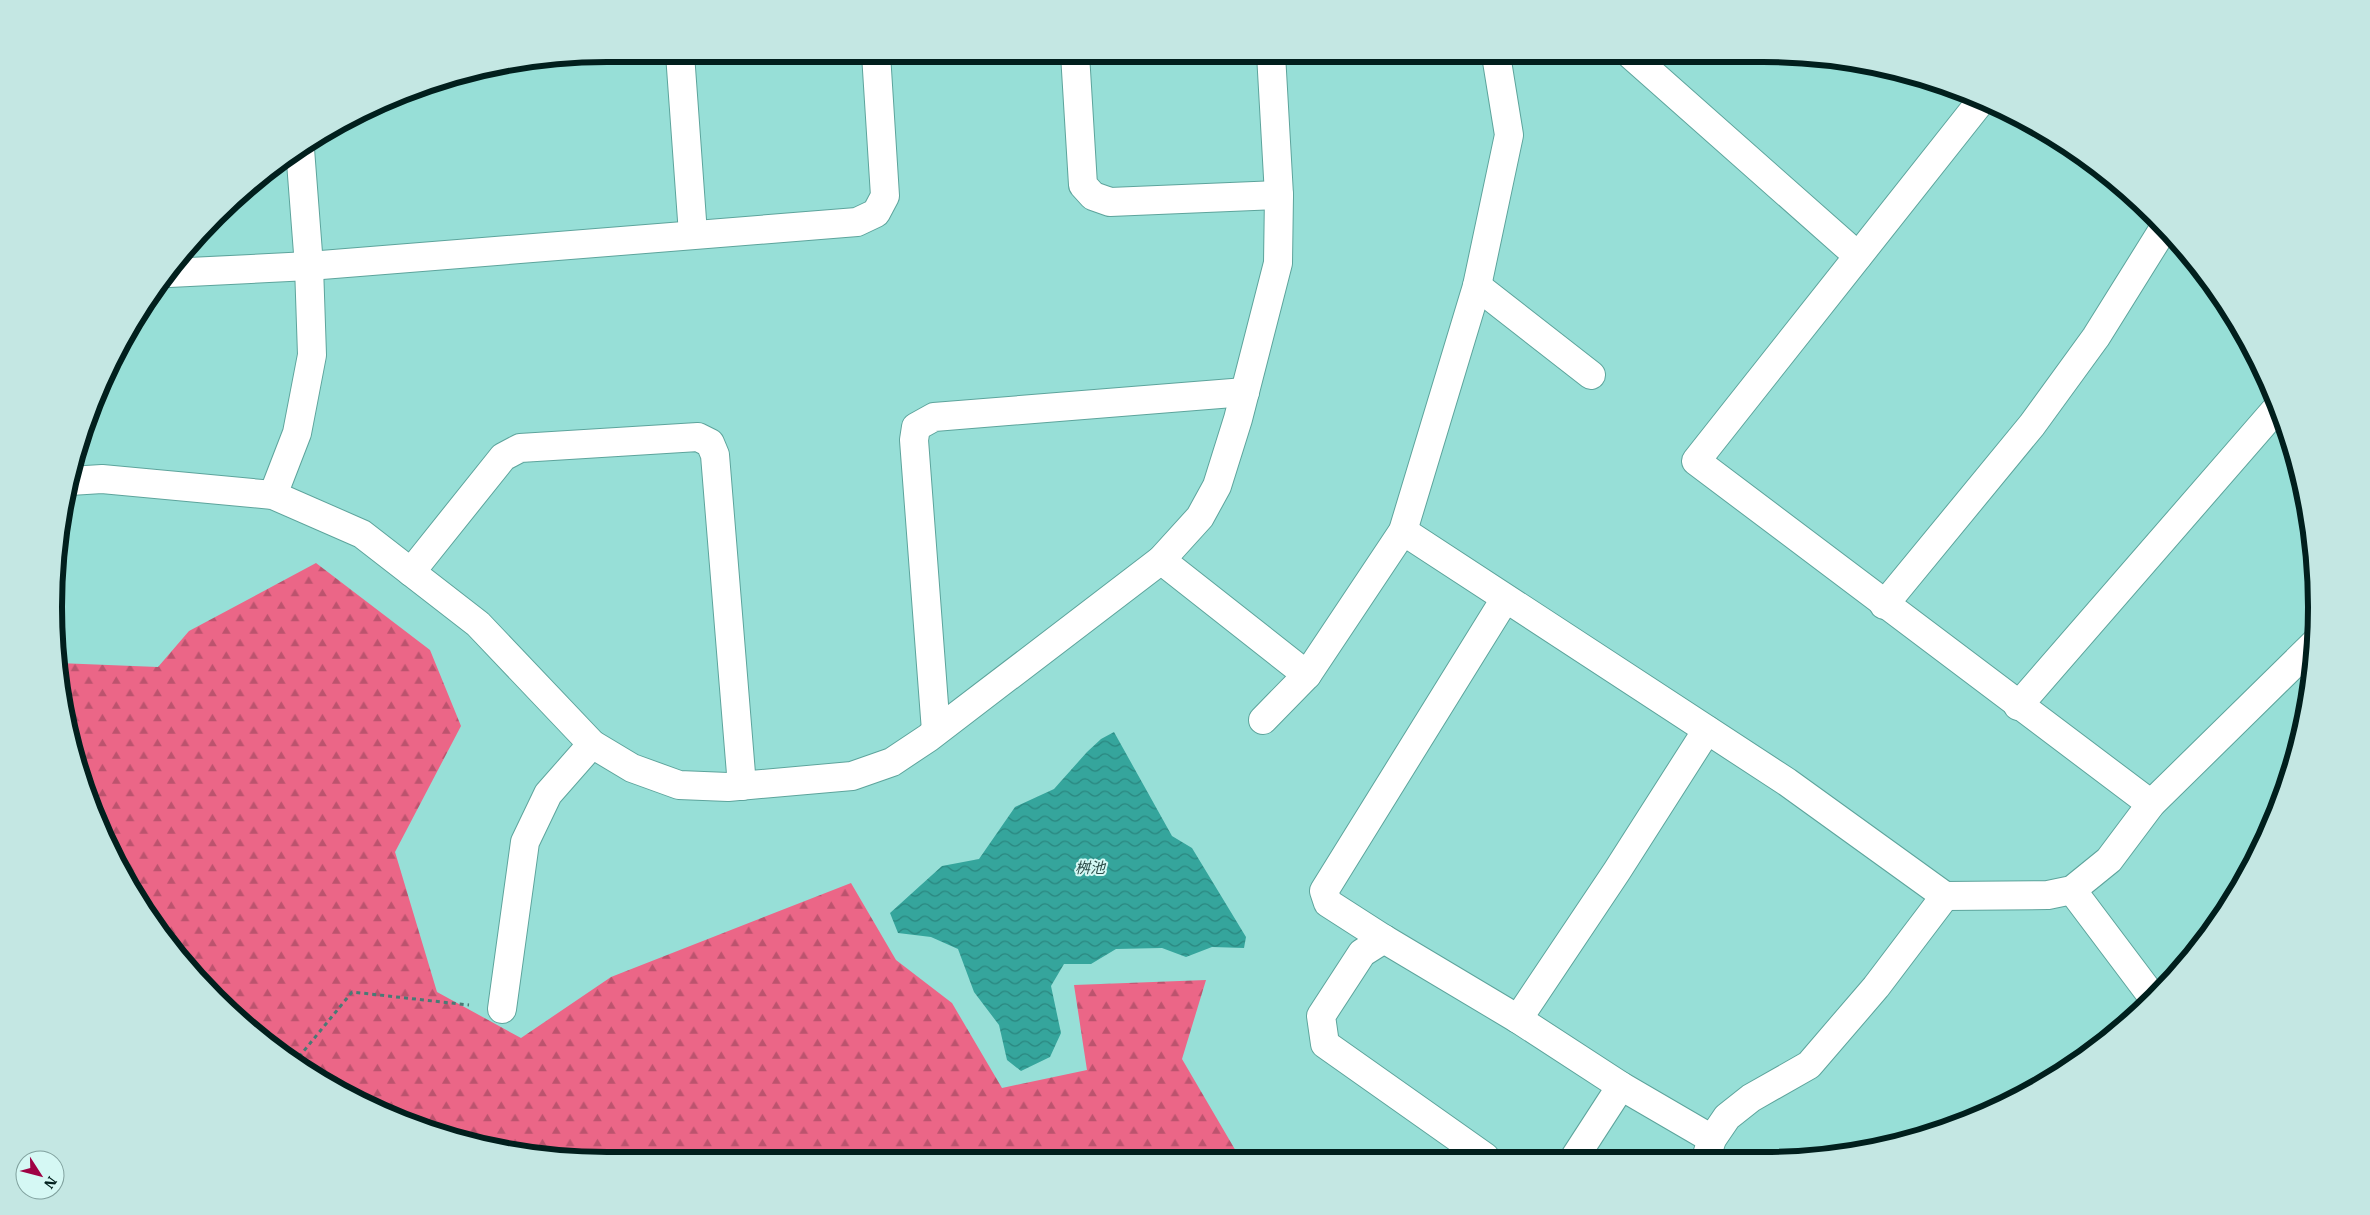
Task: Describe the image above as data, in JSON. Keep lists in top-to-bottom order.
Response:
{
  "water": ["桝池"],
  "north": "bottom right"
}
